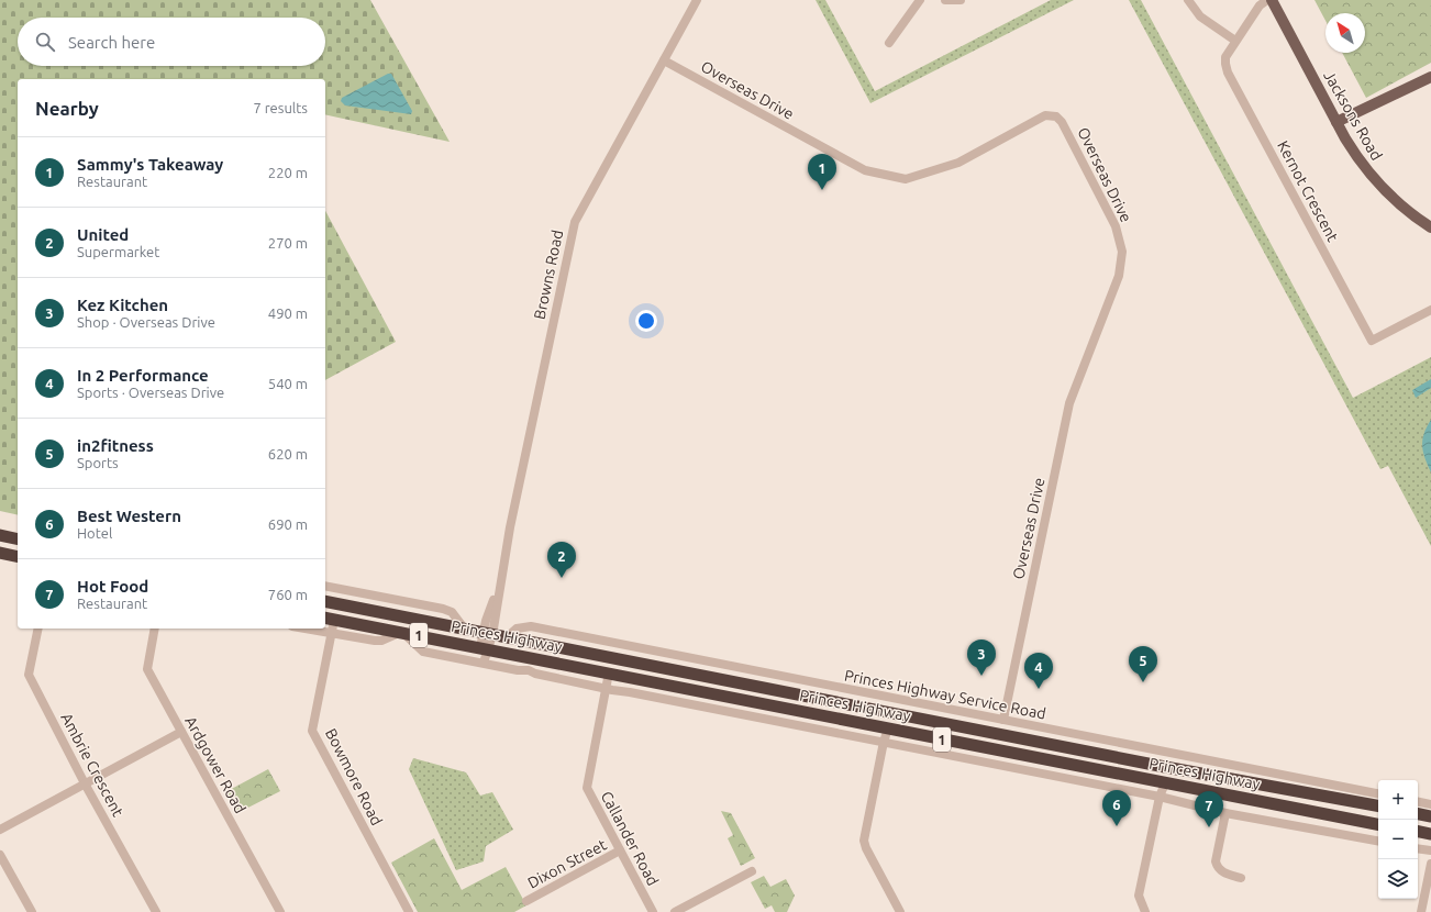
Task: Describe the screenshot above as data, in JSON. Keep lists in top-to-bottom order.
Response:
{
  "streets": {
    "highway": ["1", "Princes Highway"],
    "main road": ["Jacksons Road"],
    "street": [
      "Overseas Drive",
      "Kernot Crescent",
      "Browns Road",
      "Princes Highway Service Road",
      "Ambrie Crescent",
      "Ardgower Road",
      "Bowmore Road",
      "Callander Road",
      "Dixon Street"
    ]
  },
  "crossings": [
    ["Overseas Drive", "Browns Road"],
    ["Overseas Drive", "Princes Highway Service Road"],
    ["Browns Road", "Princes Highway"],
    ["Princes Highway", "Princes Highway Service Road"],
    ["Princes Highway", "Bowmore Road"],
    ["Princes Highway", "Callander Road"],
    ["Callander Road", "Dixon Street"]
  ],
  "north": "top left",
  "page": {
    "search": "Search here",
    "heading": ["Nearby", "7 results"],
    "list": [
      {
        "mark": "1",
        "name": "Sammy's Takeaway",
        "note": "Restaurant",
        "value": "220 m"
      },
      {
        "mark": "2",
        "name": "United",
        "note": "Supermarket",
        "value": "270 m"
      },
      {
        "mark": "3",
        "name": "Kez Kitchen",
        "note": "Shop · Overseas Drive",
        "value": "490 m"
      },
      {
        "mark": "4",
        "name": "In 2 Performance",
        "note": "Sports · Overseas Drive",
        "value": "540 m"
      },
      {
        "mark": "5",
        "name": "in2fitness",
        "note": "Sports",
        "value": "620 m"
      },
      {
        "mark": "6",
        "name": "Best Western",
        "note": "Hotel",
        "value": "690 m"
      },
      {
        "mark": "7",
        "name": "Hot Food",
        "note": "Restaurant",
        "value": "760 m"
      }
    ],
    "pins": [
      "1",
      "2",
      "3",
      "5",
      "4",
      "6",
      "7"
    ],
    "map_buttons": ["+", "−"]
  }
}
